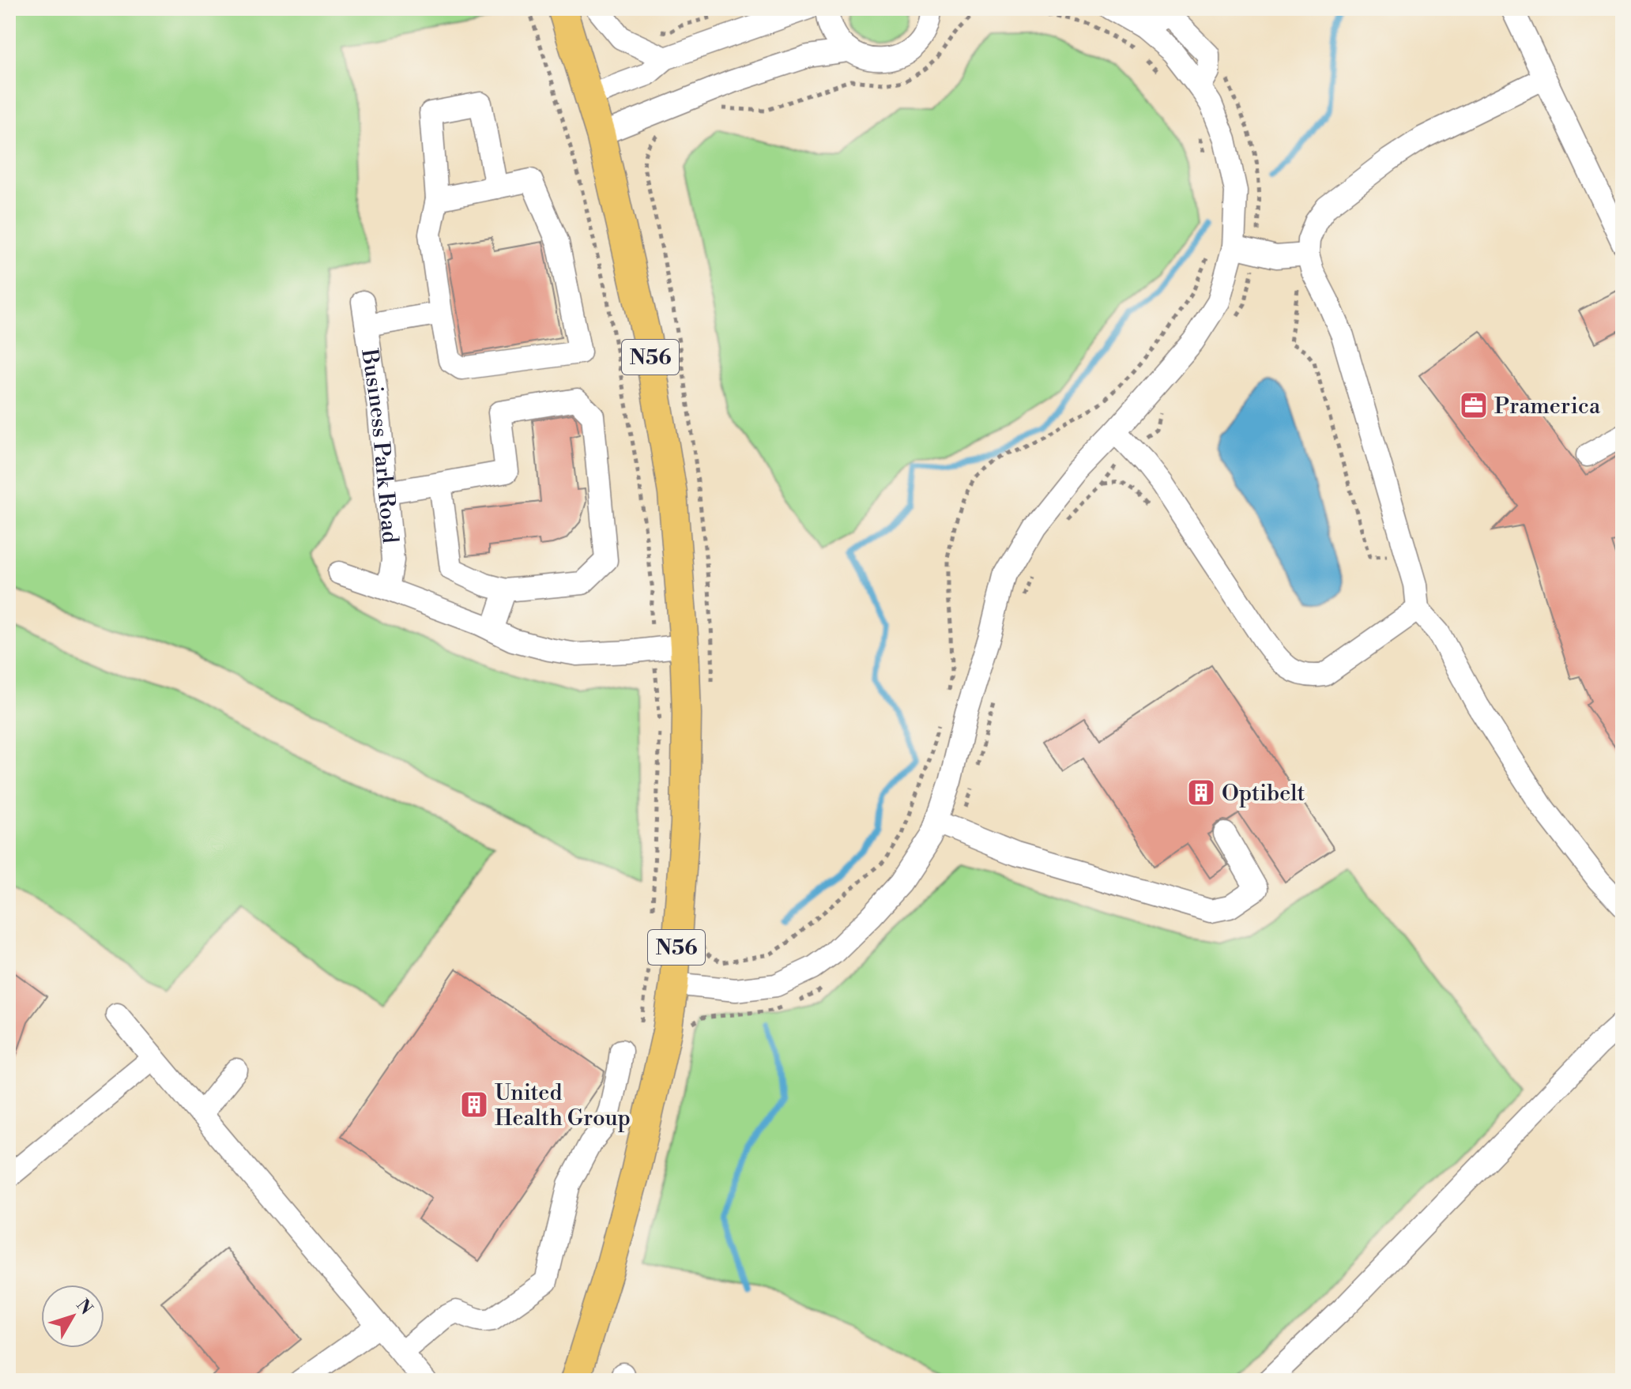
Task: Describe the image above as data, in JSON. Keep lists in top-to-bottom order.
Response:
{
  "streets": {
    "main road": ["N56"],
    "street": ["Business Park Road"]
  },
  "places": {
    "office": ["Pramerica"],
    "building": ["Optibelt", "United Health Group"]
  },
  "north": "top right"
}
